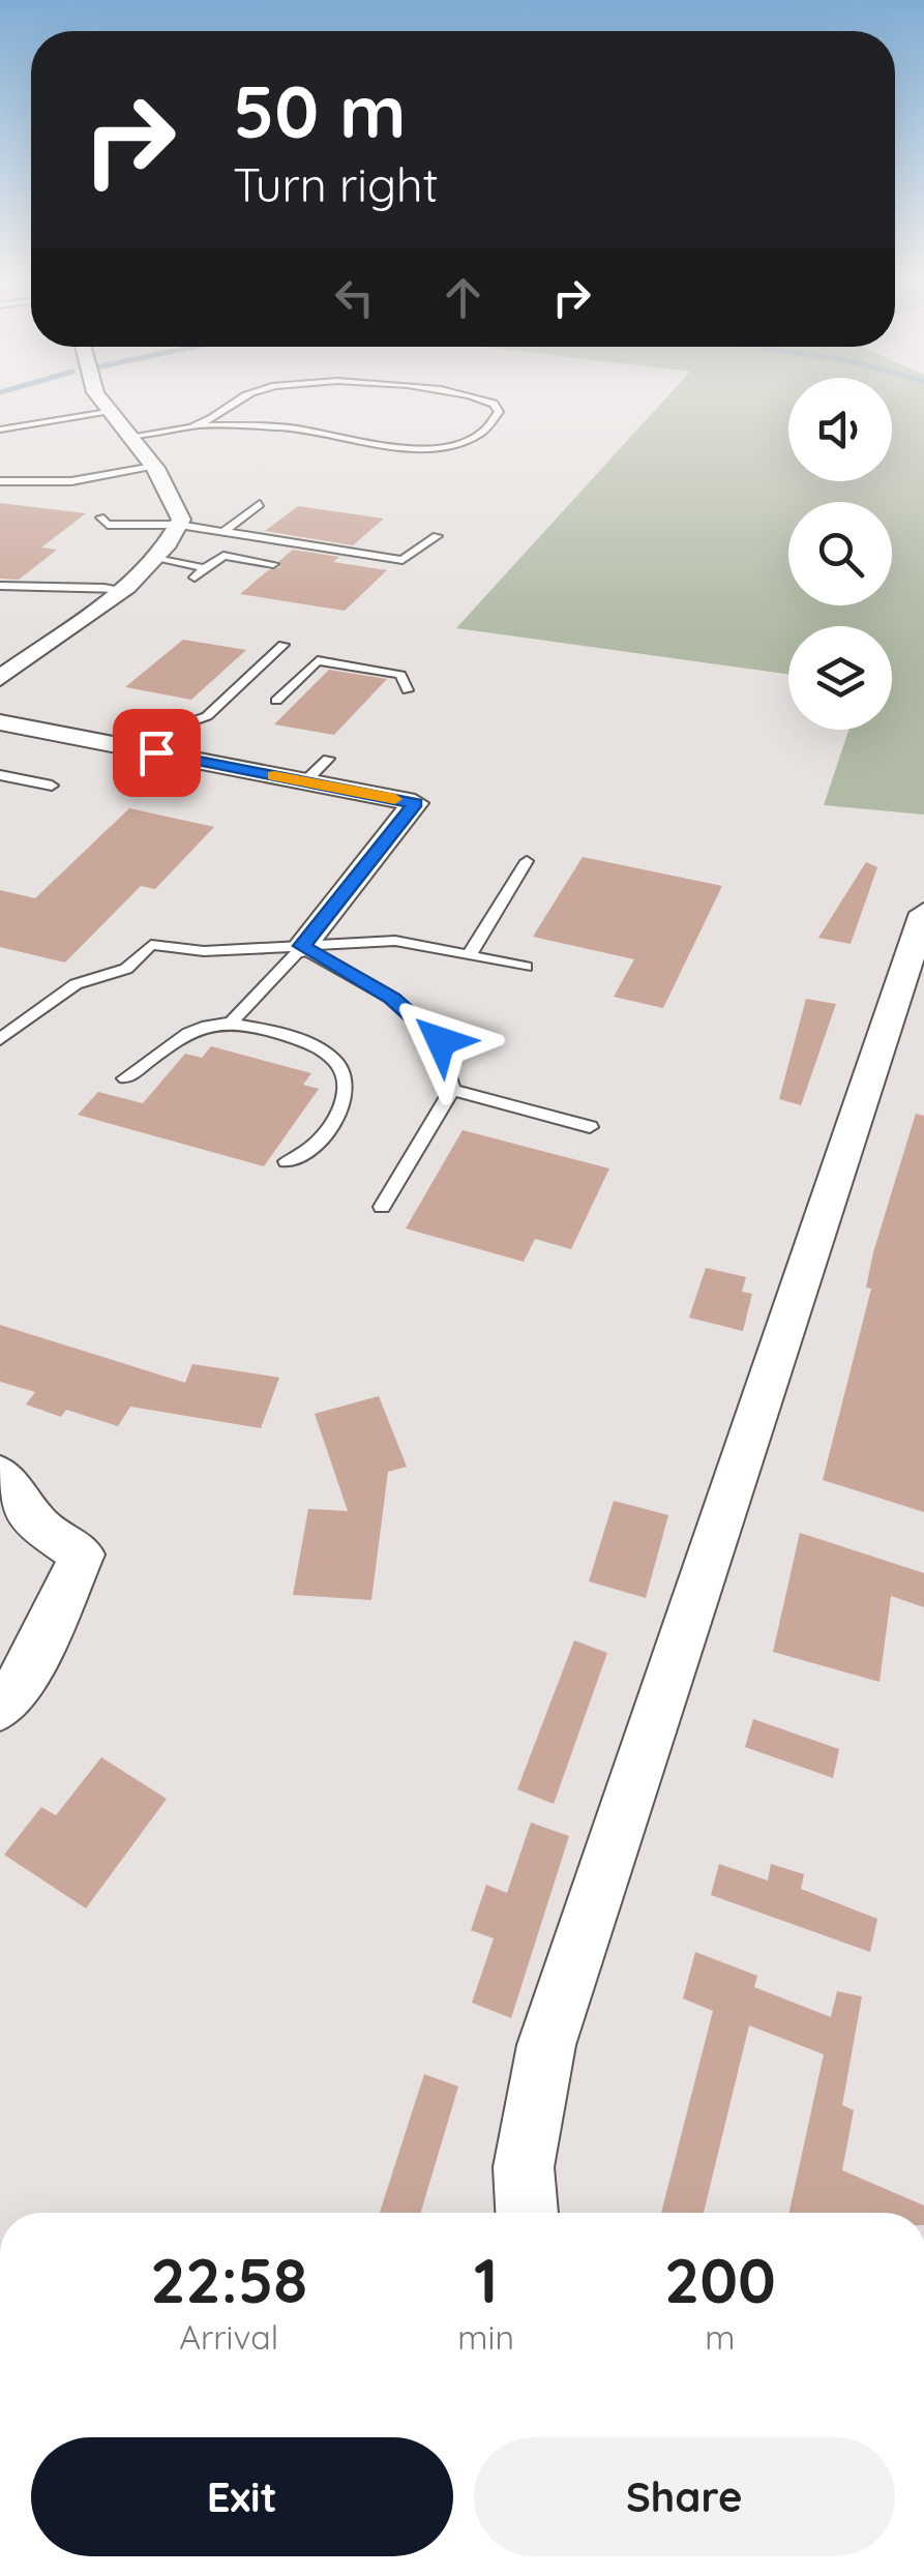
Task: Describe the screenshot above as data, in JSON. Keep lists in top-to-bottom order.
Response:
{
  "page": {
    "turn": ["50 m", "Turn right"],
    "eta": [
      "22:58",
      "Arrival",
      "1",
      "min",
      "200",
      "m"
    ],
    "buttons": ["Exit", "Share"]
  }
}
